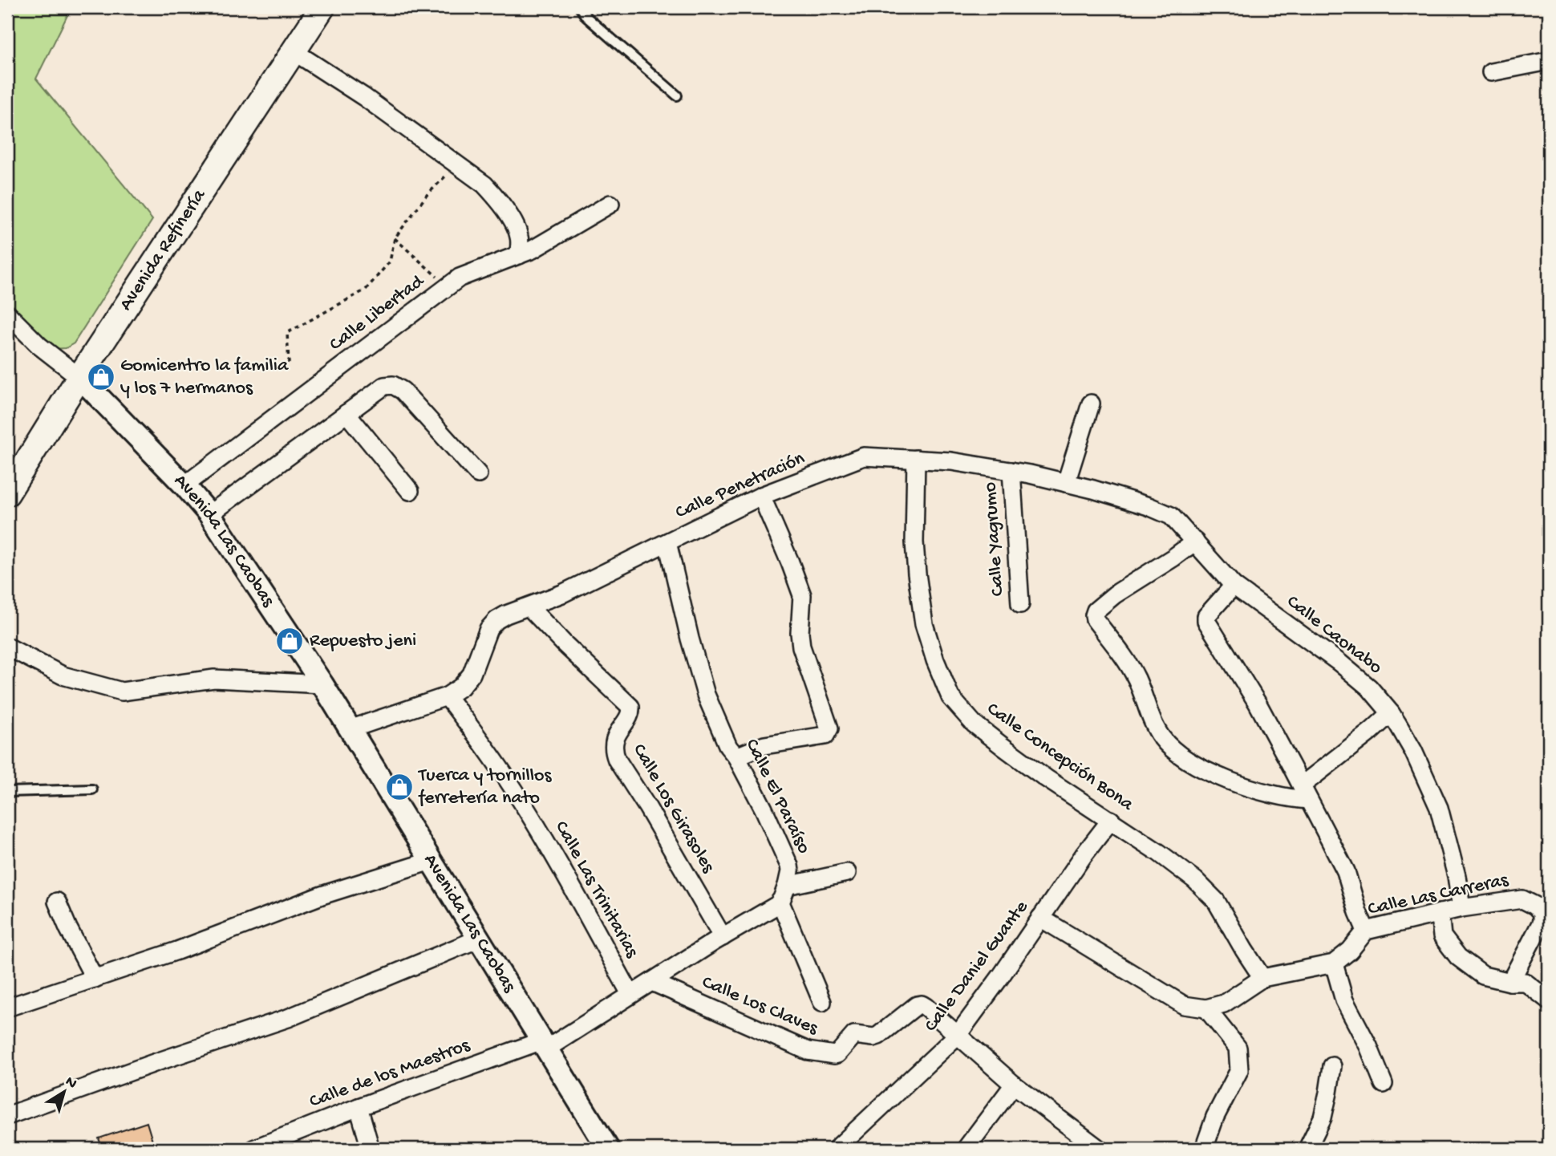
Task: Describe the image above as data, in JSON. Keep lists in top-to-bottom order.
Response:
{
  "streets": {
    "main road": ["Avenida Refinería"],
    "street": [
      "Calle Libertad",
      "Calle Penetración",
      "Calle Yagrumo",
      "Avenida Las Caobas",
      "Calle Caonabo",
      "Calle Concepción Bona",
      "Calle El Paraíso",
      "Calle Los Girasoles",
      "Calle Las Trinitarias",
      "Calle Las Carreras",
      "Calle Daniel Guante",
      "Calle Los Claves",
      "Calle de los Maestros"
    ]
  },
  "crossings": [
    ["Avenida Refinería", "Avenida Las Caobas"],
    ["Calle Libertad", "Avenida Las Caobas"],
    ["Calle Penetración", "Calle Yagrumo"],
    ["Calle Penetración", "Avenida Las Caobas"],
    ["Calle Penetración", "Calle Caonabo"],
    ["Calle Penetración", "Calle Concepción Bona"],
    ["Calle Penetración", "Calle El Paraíso"],
    ["Calle Penetración", "Calle Los Girasoles"],
    ["Calle Penetración", "Calle Las Trinitarias"],
    ["Avenida Las Caobas", "Calle de los Maestros"],
    ["Calle Caonabo", "Calle Las Carreras"],
    ["Calle Concepción Bona", "Calle Daniel Guante"],
    ["Calle Daniel Guante", "Calle Los Claves"]
  ],
  "places": {
    "shop": ["Gomicentro la familia y los 7 hermanos", "Repuesto jeni", "Tuerca y tornillos ferretería nato"]
  },
  "north": "top right"
}
